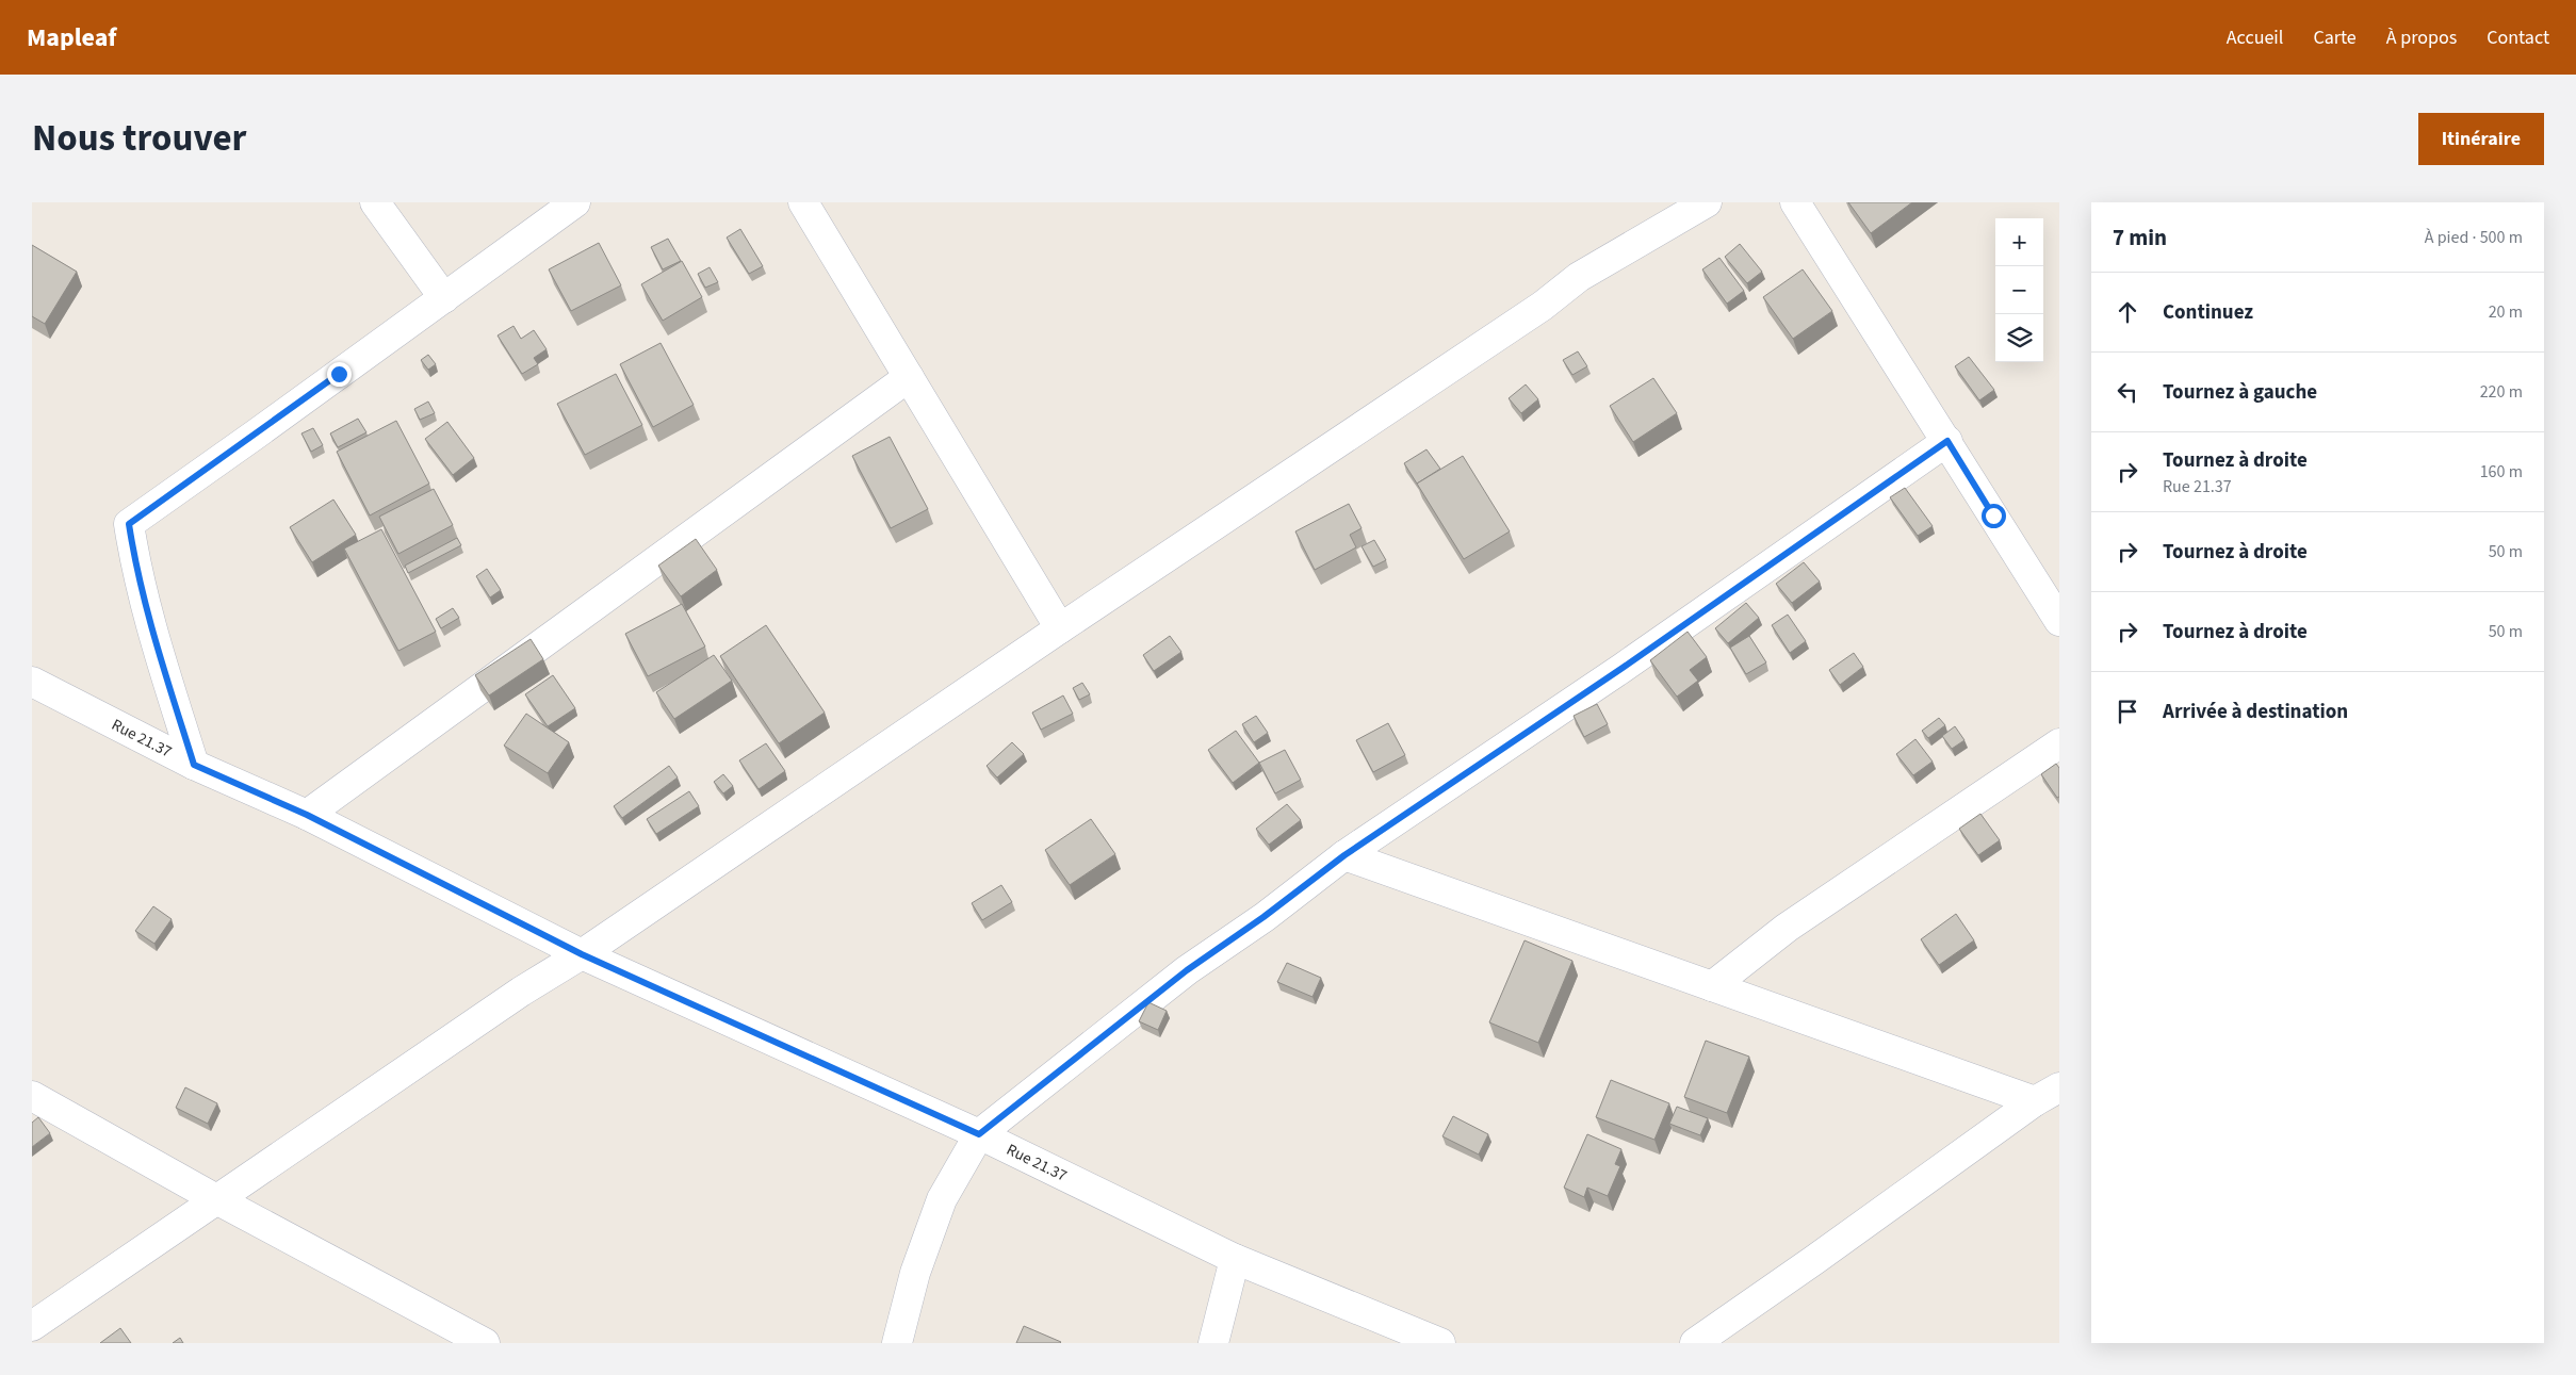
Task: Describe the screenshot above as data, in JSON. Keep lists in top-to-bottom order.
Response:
{
  "streets": {
    "street": ["Rue 21.37"]
  },
  "page": {
    "header": "Mapleaf",
    "nav": [
      "Accueil",
      "Carte",
      "À propos",
      "Contact"
    ],
    "title": "Nous trouver",
    "buttons": "Itinéraire",
    "heading": ["7 min", "À pied · 500 m"],
    "map_buttons": ["+", "−"],
    "list": [
      ["Continuez", "20 m"],
      ["Tournez à gauche", "220 m"],
      ["Tournez à droite", "Rue 21.37", "160 m"],
      ["Tournez à droite", "50 m"],
      ["Tournez à droite", "50 m"],
      "Arrivée à destination"
    ]
  }
}
